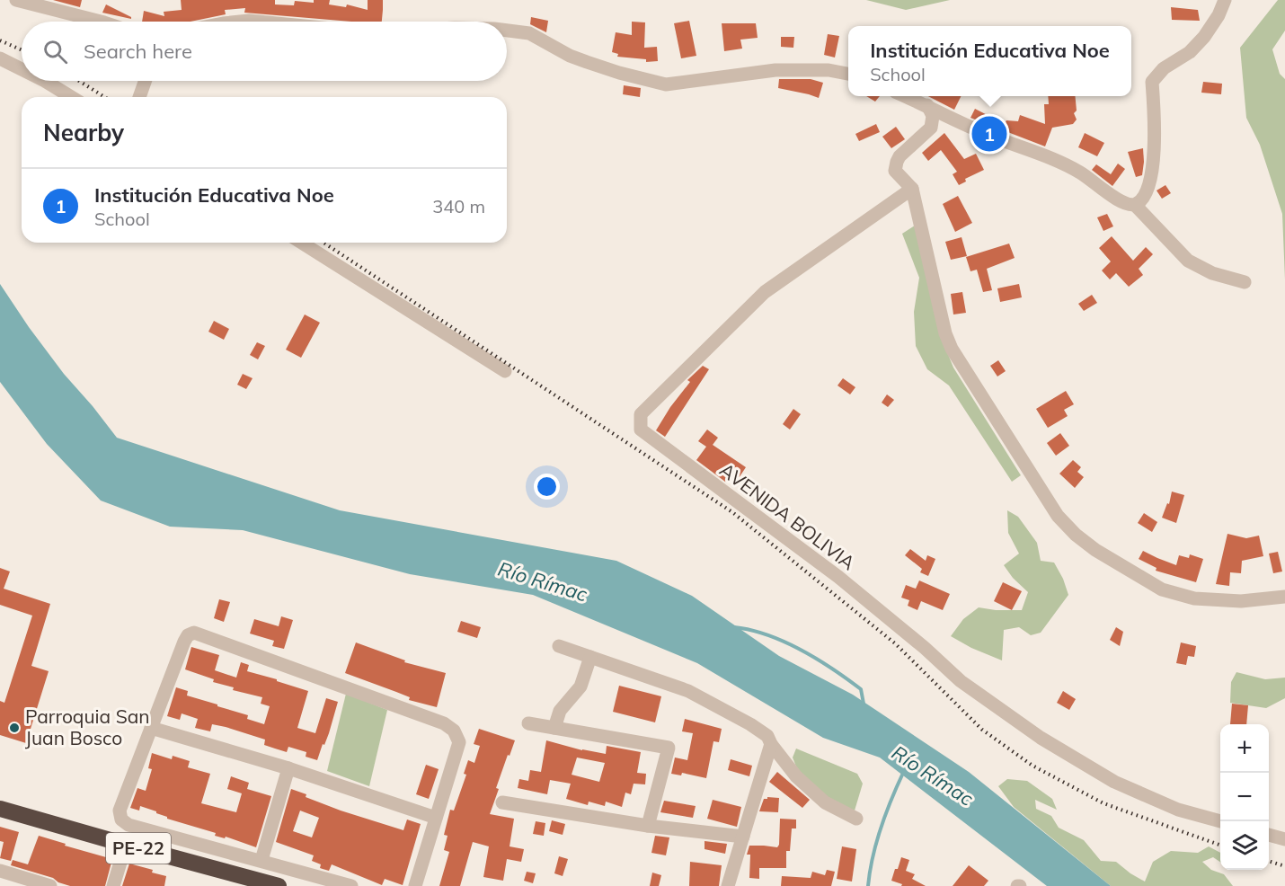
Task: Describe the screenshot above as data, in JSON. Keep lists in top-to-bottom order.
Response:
{
  "streets": {
    "highway": ["PE-22"],
    "street": ["AVENIDA BOLIVIA"]
  },
  "water": ["Río Rímac"],
  "places": ["Parroquia San Juan Bosco"],
  "page": {
    "search": "Search here",
    "popup": ["Institución Educativa Noe", "School"],
    "heading": "Nearby",
    "pins": "1",
    "list": [
      {
        "mark": "1",
        "name": "Institución Educativa Noe",
        "note": "School",
        "value": "340 m"
      }
    ],
    "map_buttons": ["+", "−"]
  }
}
